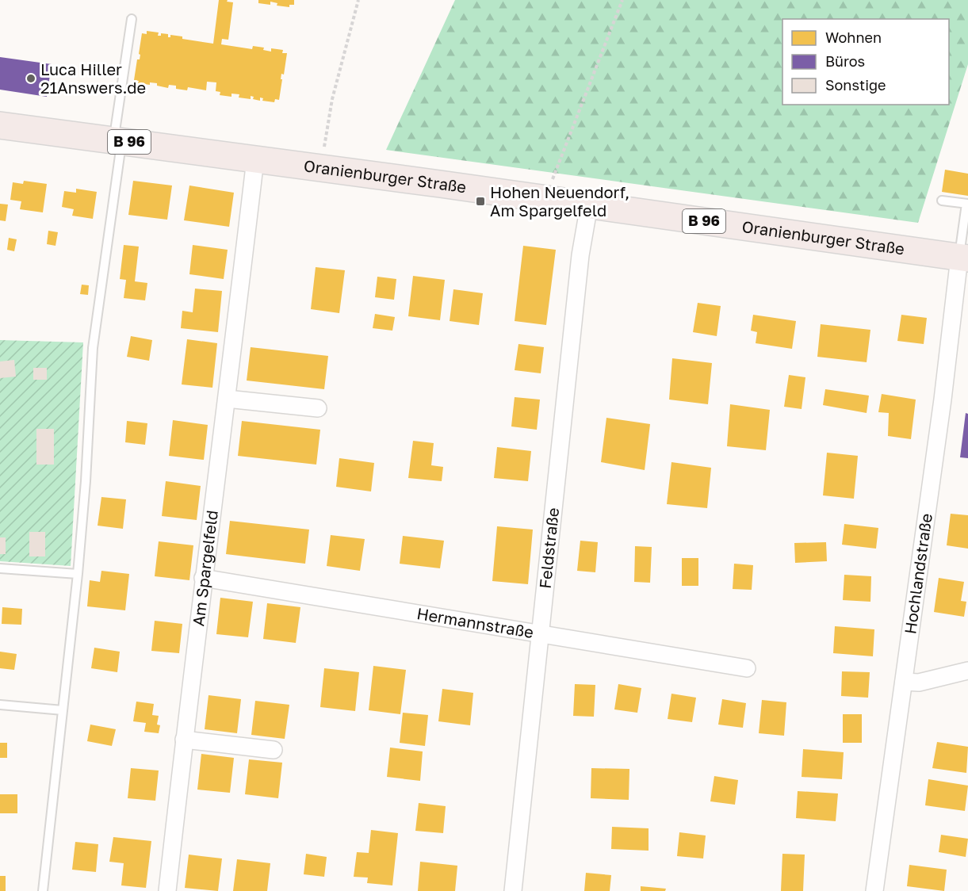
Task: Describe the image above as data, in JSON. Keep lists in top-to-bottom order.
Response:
{
  "streets": {
    "main road": ["B 96", "Oranienburger Straße"],
    "street": [
      "Feldstraße",
      "Am Spargelfeld",
      "Hochlandstraße",
      "Hermannstraße"
    ]
  },
  "crossings": [
    ["Oranienburger Straße", "Feldstraße"],
    ["Oranienburger Straße", "Am Spargelfeld"],
    ["Oranienburger Straße", "Hochlandstraße"],
    ["Feldstraße", "Hermannstraße"],
    ["Am Spargelfeld", "Hermannstraße"]
  ],
  "places": {
    "other": ["Luca Hiller 21Answers.de"],
    "transit": ["Hohen Neuendorf, Am Spargelfeld"]
  },
  "legend": ["Wohnen", "Büros", "Sonstige"]
}
